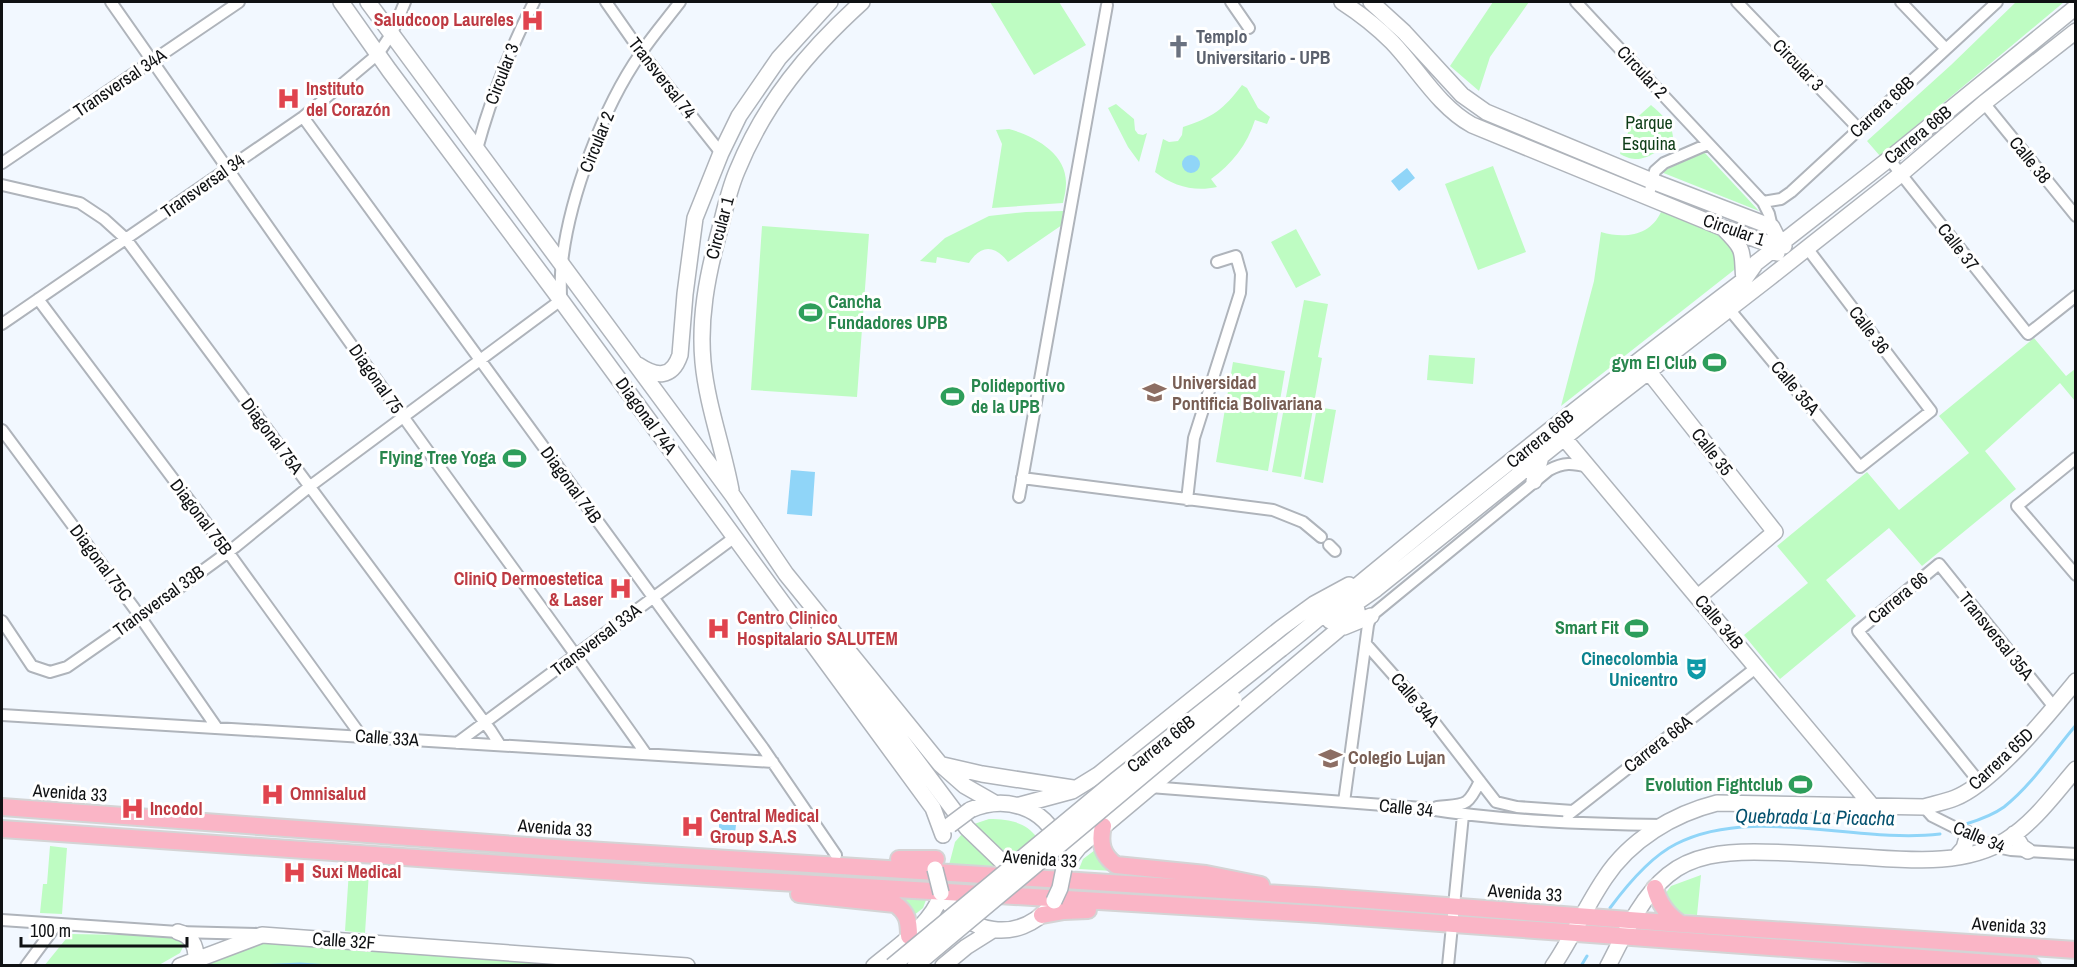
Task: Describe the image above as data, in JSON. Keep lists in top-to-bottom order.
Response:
{
  "streets": {
    "main road": [
      "Carrera 66B",
      "Circular 1",
      "Diagonal 74A",
      "Calle 35",
      "Calle 34B",
      "Carrera 65D",
      "Avenida 33",
      "Calle 32F"
    ],
    "street": [
      "Circular 3",
      "Circular 2",
      "Transversal 74",
      "Transversal 34A",
      "Carrera 68B",
      "Calle 38",
      "Transversal 34",
      "Calle 37",
      "Calle 36",
      "Diagonal 75",
      "Calle 35A",
      "Diagonal 75A",
      "Diagonal 74B",
      "Diagonal 75B",
      "Diagonal 75C",
      "Carrera 66",
      "Transversal 33B",
      "Transversal 35A",
      "Transversal 33A",
      "Calle 34A",
      "Calle 33A",
      "Carrera 66A",
      "Calle 34"
    ]
  },
  "crossings": [
    ["Circular 3", "Carrera 68B"],
    ["Circular 3", "Diagonal 74A"],
    ["Circular 2", "Transversal 74"],
    ["Circular 2", "Carrera 68B"],
    ["Circular 2", "Circular 1"],
    ["Circular 2", "Diagonal 74A"],
    ["Circular 2", "Transversal 33B"],
    ["Transversal 74", "Circular 1"],
    ["Transversal 34A", "Diagonal 75"],
    ["Carrera 66B", "Calle 38"],
    ["Carrera 66B", "Circular 1"],
    ["Carrera 66B", "Calle 37"],
    ["Carrera 66B", "Calle 36"],
    ["Carrera 66B", "Calle 35A"],
    ["Carrera 66B", "Calle 35"],
    ["Carrera 66B", "Calle 34B"],
    ["Carrera 66B", "Avenida 33"],
    ["Transversal 34", "Diagonal 75"],
    ["Transversal 34", "Diagonal 74A"],
    ["Transversal 34", "Diagonal 75A"],
    ["Transversal 34", "Diagonal 74B"],
    ["Transversal 34", "Diagonal 75B"],
    ["Circular 1", "Diagonal 74A"],
    ["Calle 36", "Calle 35A"],
    ["Diagonal 75", "Transversal 33B"],
    ["Diagonal 75", "Transversal 33A"],
    ["Diagonal 75", "Calle 33A"],
    ["Diagonal 74A", "Transversal 33B"],
    ["Diagonal 74A", "Transversal 33A"],
    ["Diagonal 75A", "Transversal 33B"],
    ["Diagonal 75A", "Transversal 33A"],
    ["Diagonal 75A", "Calle 33A"],
    ["Calle 35", "Calle 34B"],
    ["Diagonal 74B", "Transversal 33B"],
    ["Diagonal 74B", "Transversal 33A"],
    ["Diagonal 74B", "Calle 33A"],
    ["Diagonal 75B", "Transversal 33B"],
    ["Diagonal 75B", "Calle 33A"],
    ["Diagonal 75C", "Transversal 33B"],
    ["Diagonal 75C", "Calle 33A"],
    ["Carrera 66", "Transversal 35A"],
    ["Carrera 66", "Carrera 65D"],
    ["Calle 34B", "Carrera 66A"],
    ["Calle 34B", "Carrera 65D"],
    ["Transversal 35A", "Carrera 65D"],
    ["Transversal 33A", "Calle 33A"],
    ["Calle 34A", "Carrera 66A"],
    ["Carrera 66A", "Calle 34"],
    ["Carrera 65D", "Avenida 33"],
    ["Carrera 65D", "Calle 34"]
  ],
  "water": ["Quebrada La Picacha"],
  "parks": ["Parque Esquina"],
  "places": {
    "hospital": [
      "Saludcoop Laureles",
      "Instituto del Corazón",
      "CliniQ Dermoestetica & Laser",
      "Centro Clinico Hospitalario SALUTEM",
      "Omnisalud",
      "Incodol",
      "Central Medical Group S.A.S",
      "Suxi Medical"
    ],
    "church": ["Templo Universitario - UPB"],
    "sports": [
      "Cancha Fundadores UPB",
      "gym El Club",
      "Polideportivo de la UPB",
      "Flying Tree Yoga",
      "Smart Fit",
      "Evolution Fightclub"
    ],
    "school or university": ["Universidad Pontificia Bolivariana", "Colegio Lujan"],
    "theatre": ["Cinecolombia Unicentro"]
  },
  "scale_bar": "100 m"
}
